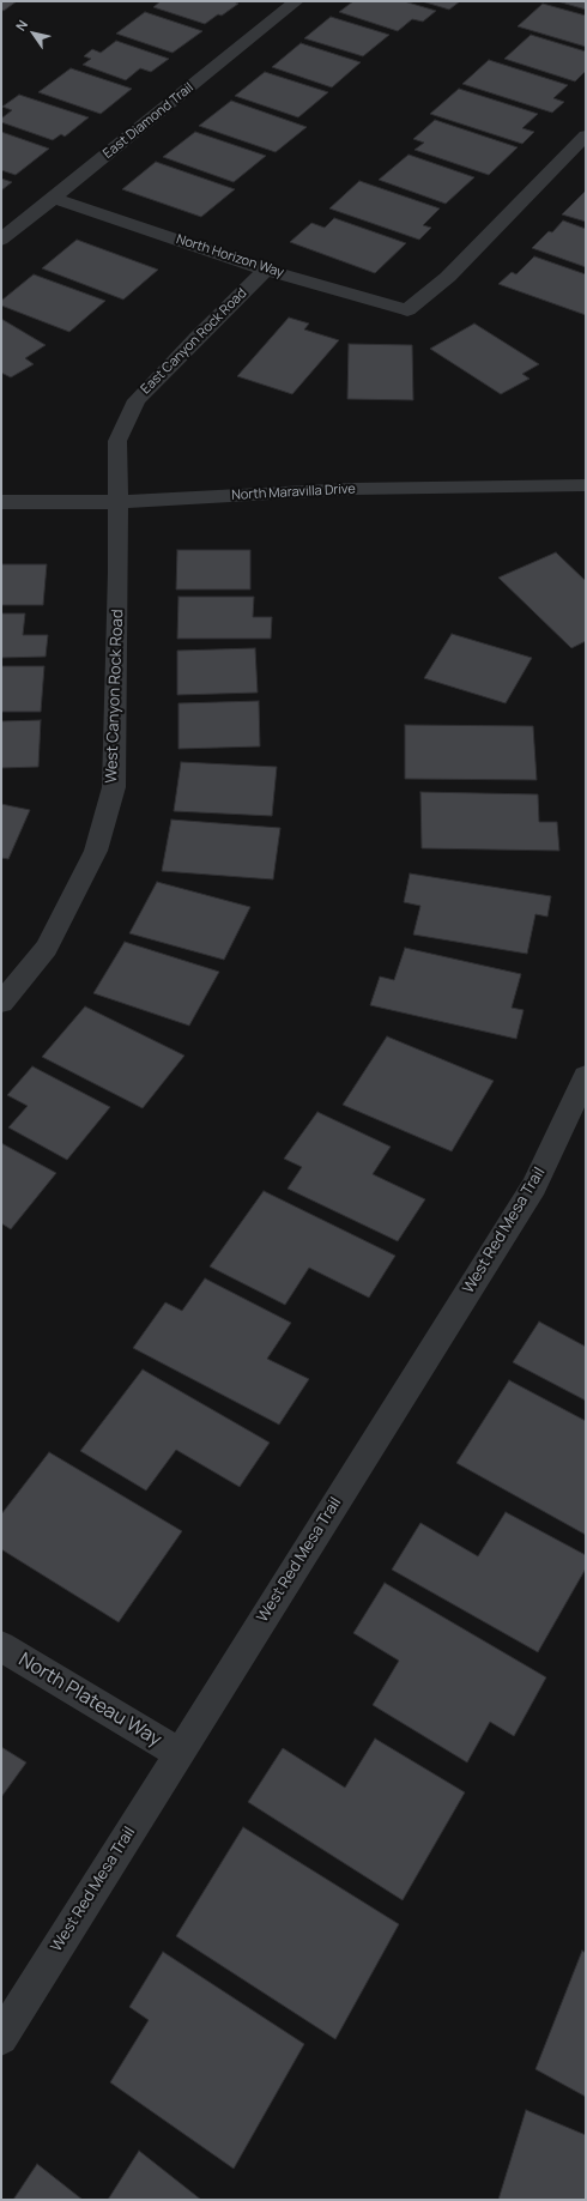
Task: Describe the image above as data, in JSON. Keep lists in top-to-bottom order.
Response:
{
  "streets": {
    "street": [
      "East Diamond Trail",
      "North Horizon Way",
      "East Canyon Rock Road",
      "North Maravilla Drive",
      "West Canyon Rock Road",
      "West Red Mesa Trail",
      "North Plateau Way"
    ]
  },
  "crossings": [
    ["East Diamond Trail", "North Horizon Way"],
    ["North Horizon Way", "East Canyon Rock Road"],
    ["East Canyon Rock Road", "North Maravilla Drive"],
    ["East Canyon Rock Road", "West Canyon Rock Road"],
    ["North Maravilla Drive", "West Canyon Rock Road"],
    ["West Red Mesa Trail", "North Plateau Way"]
  ],
  "north": "top left"
}
